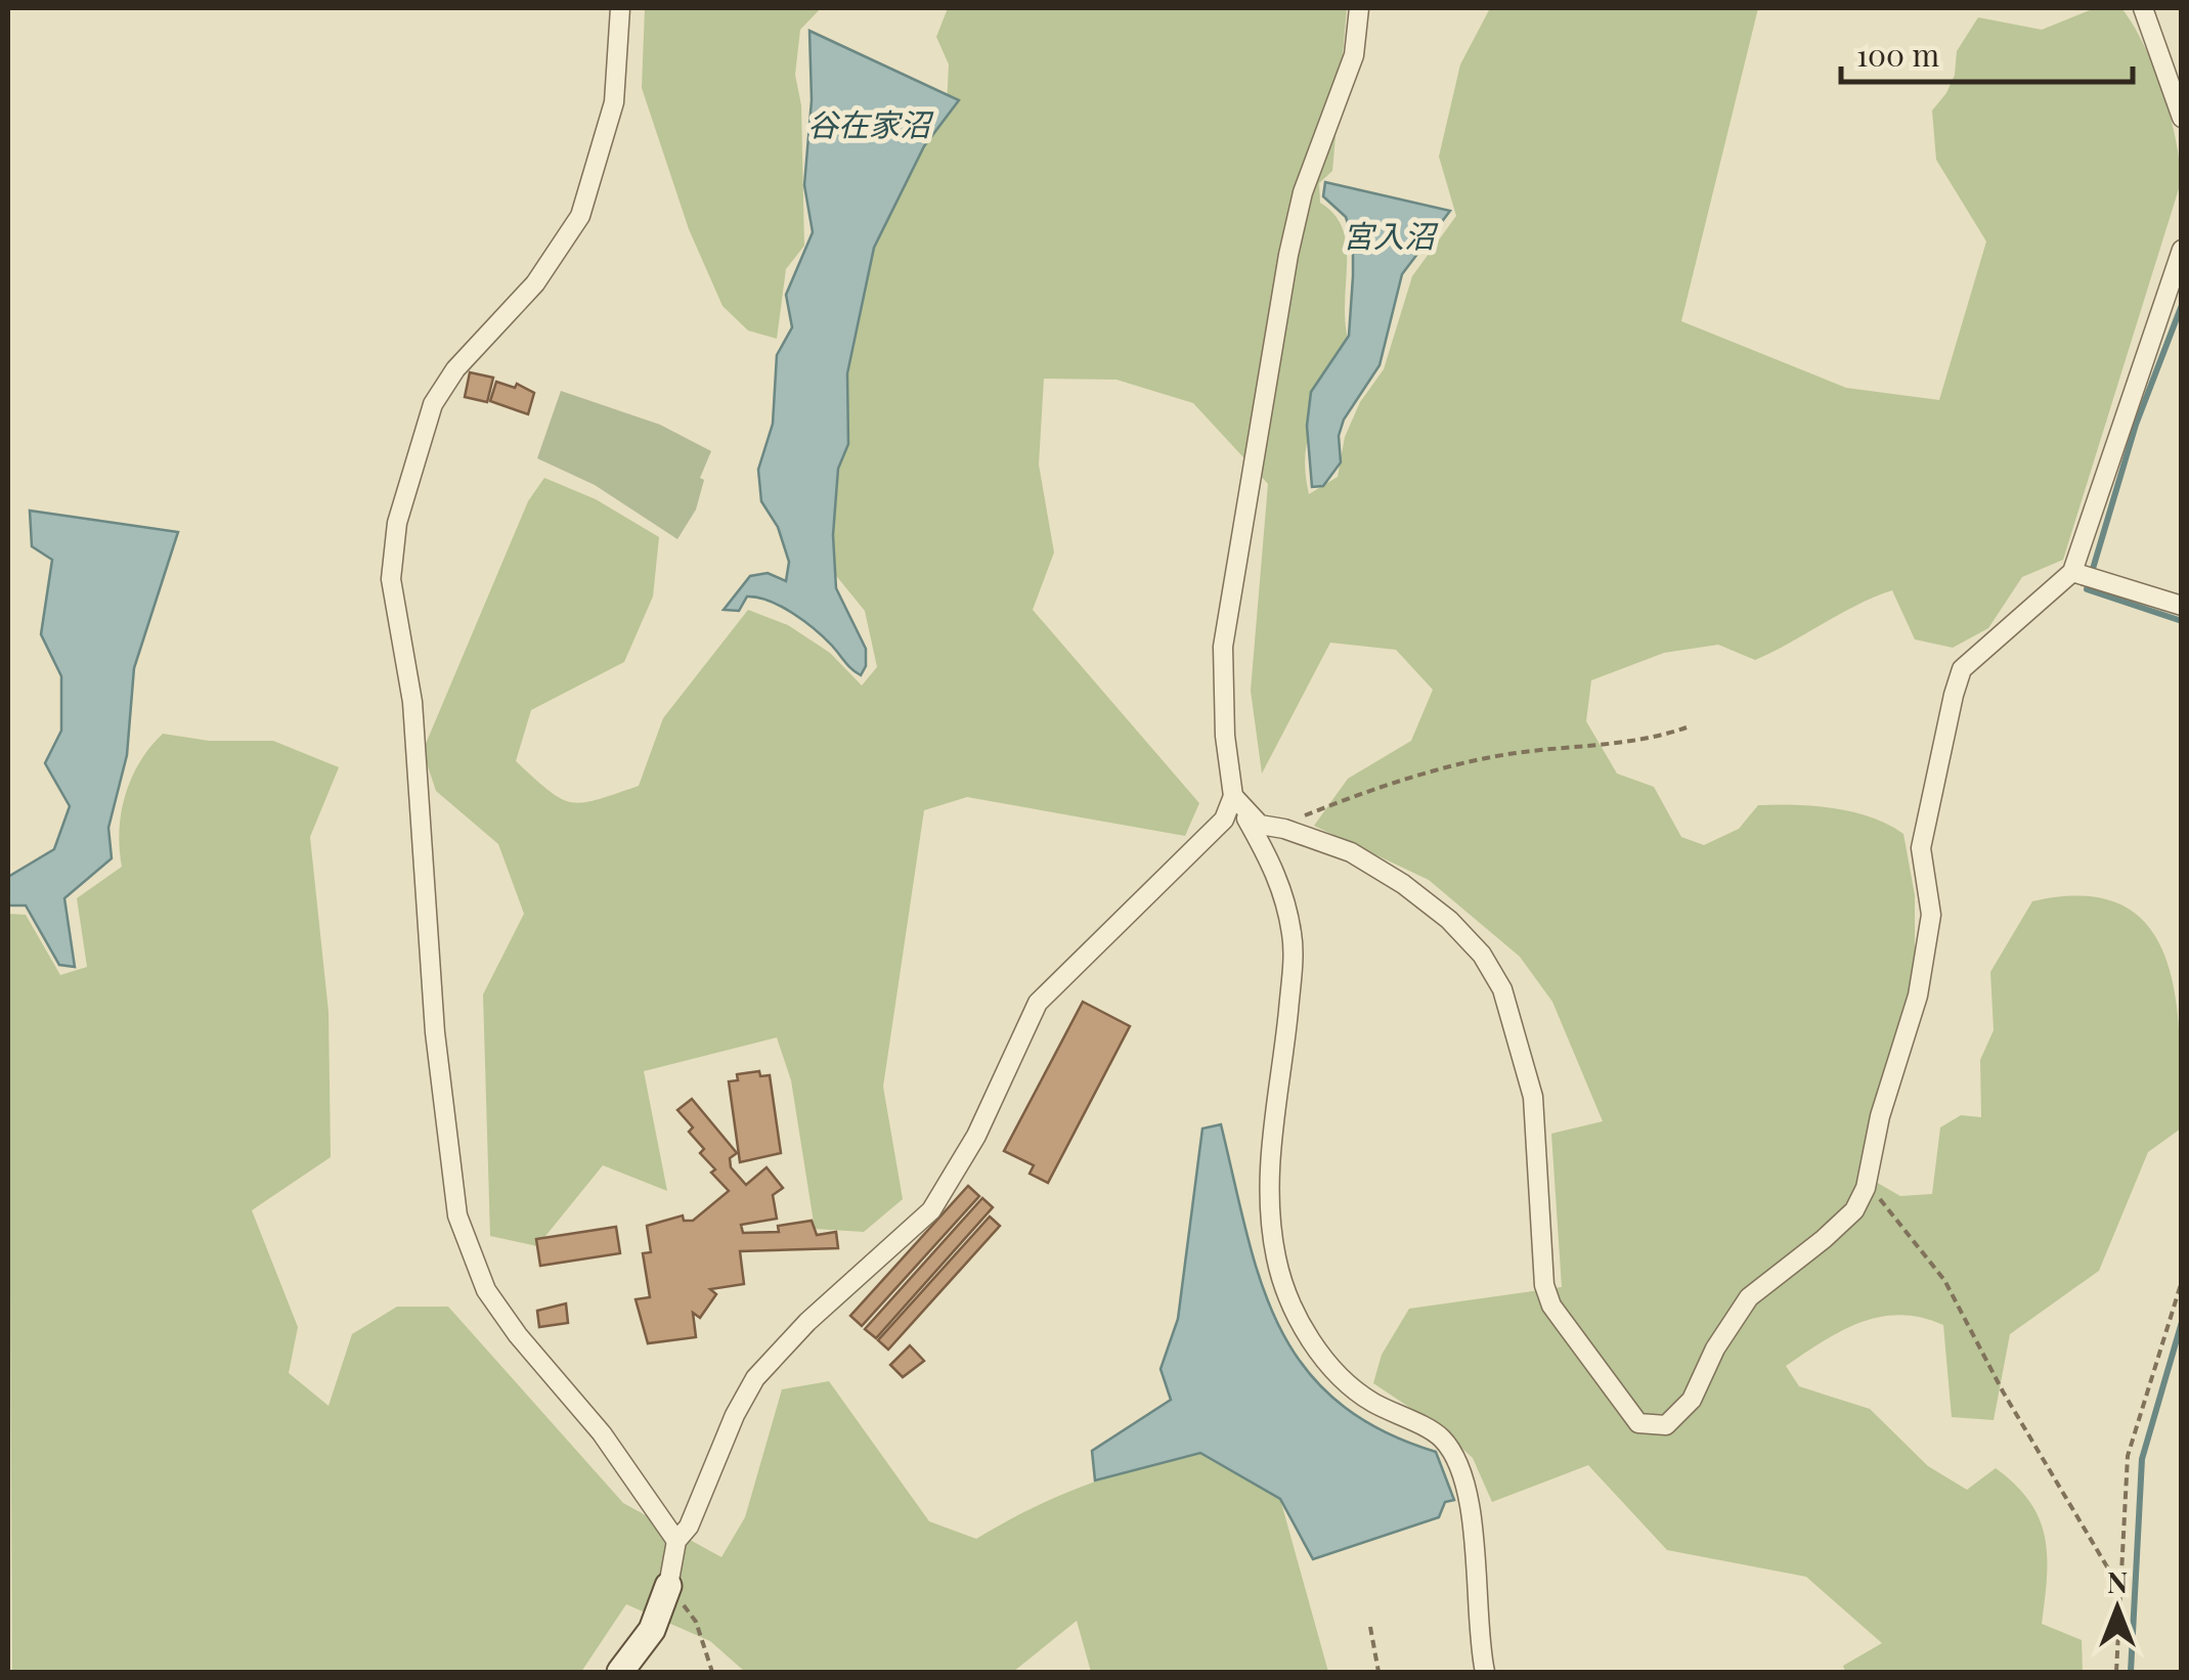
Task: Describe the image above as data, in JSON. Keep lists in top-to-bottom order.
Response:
{
  "water": ["谷在家沼", "宮入沼"],
  "scale_bar": "100 m",
  "north": "top"
}
